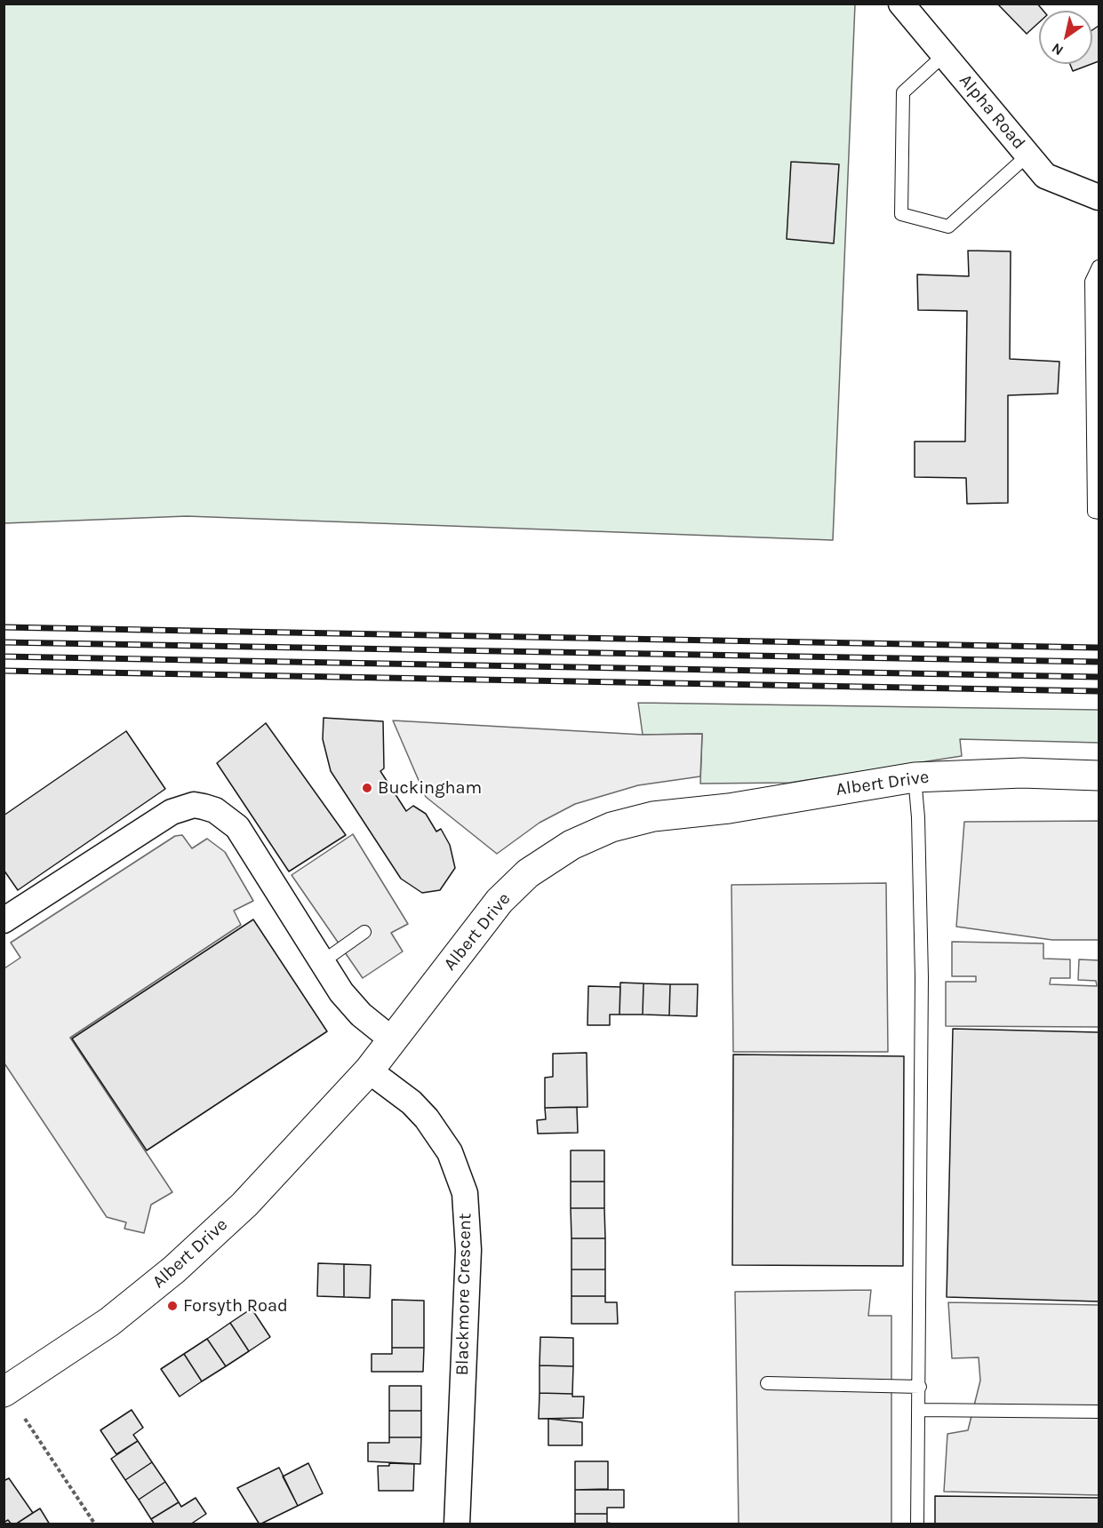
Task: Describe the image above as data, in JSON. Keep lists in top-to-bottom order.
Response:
{
  "streets": {
    "street": ["Alpha Road", "Albert Drive", "Blackmore Crescent"]
  },
  "crossings": [
    ["Albert Drive", "Blackmore Crescent"]
  ],
  "places": ["Buckingham", "Forsyth Road"],
  "north": "bottom left"
}
